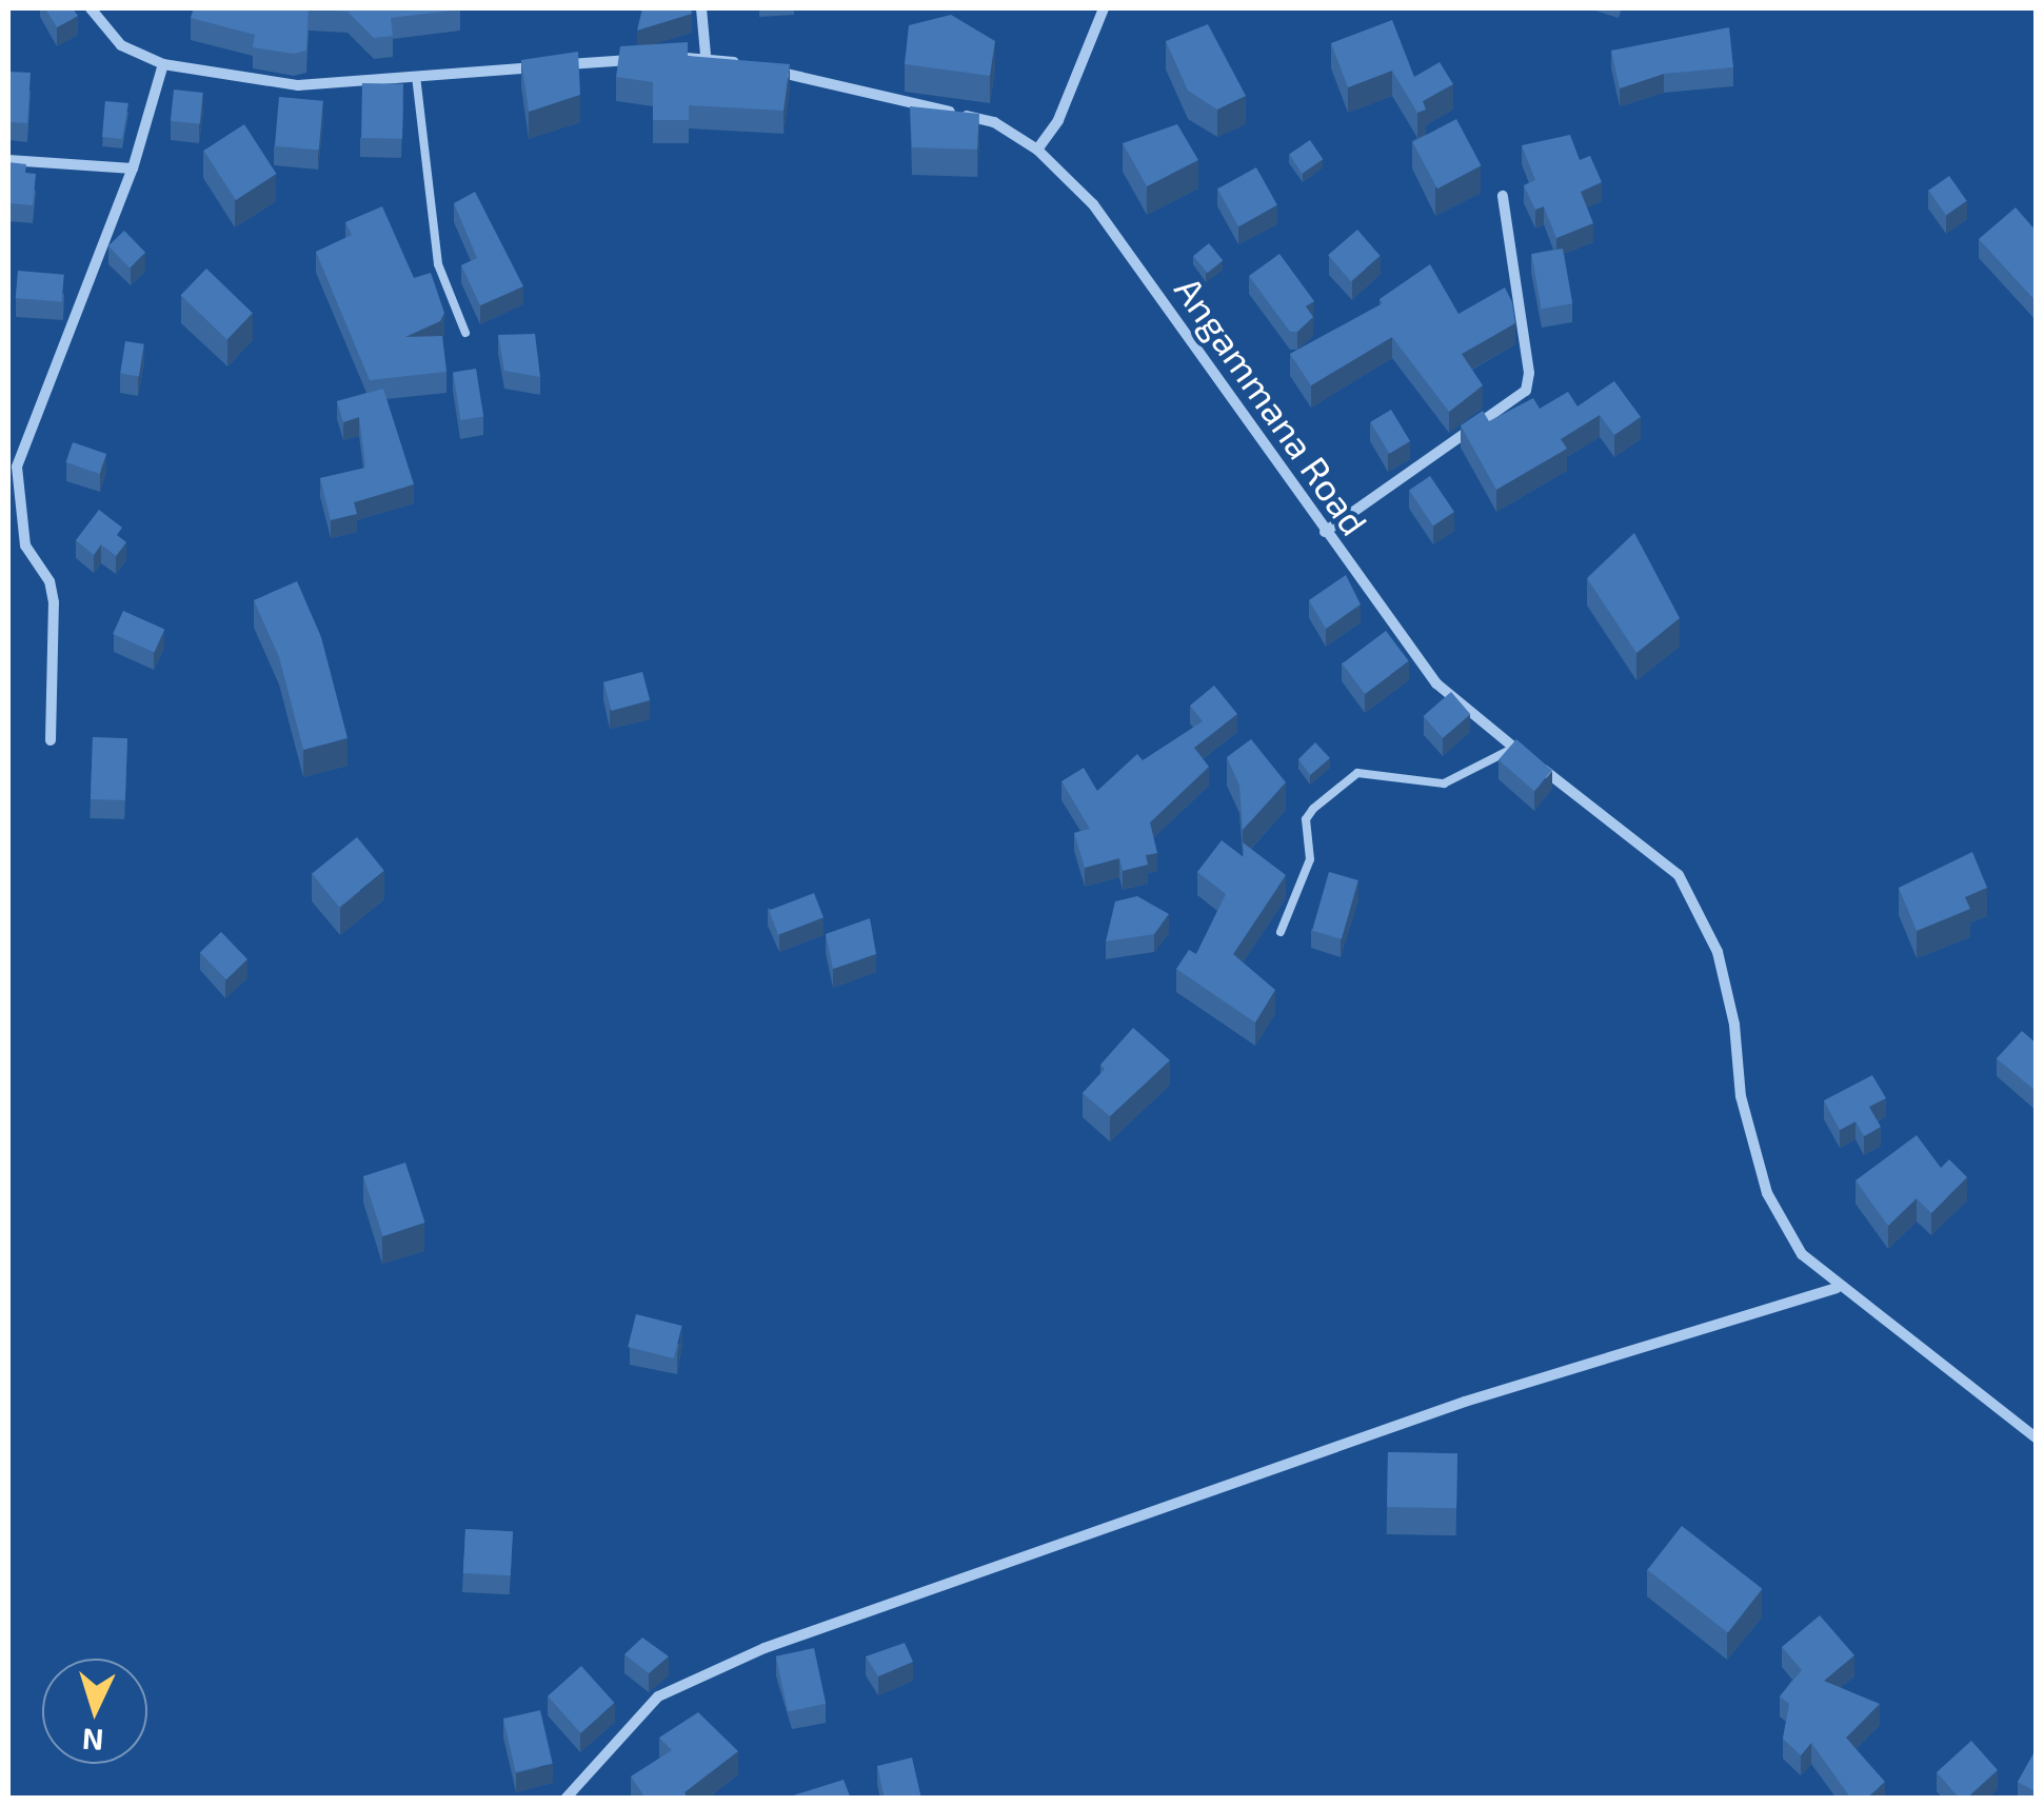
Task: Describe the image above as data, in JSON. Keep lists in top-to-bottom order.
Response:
{
  "streets": {
    "street": ["Angammana Road"]
  },
  "north": "bottom"
}
